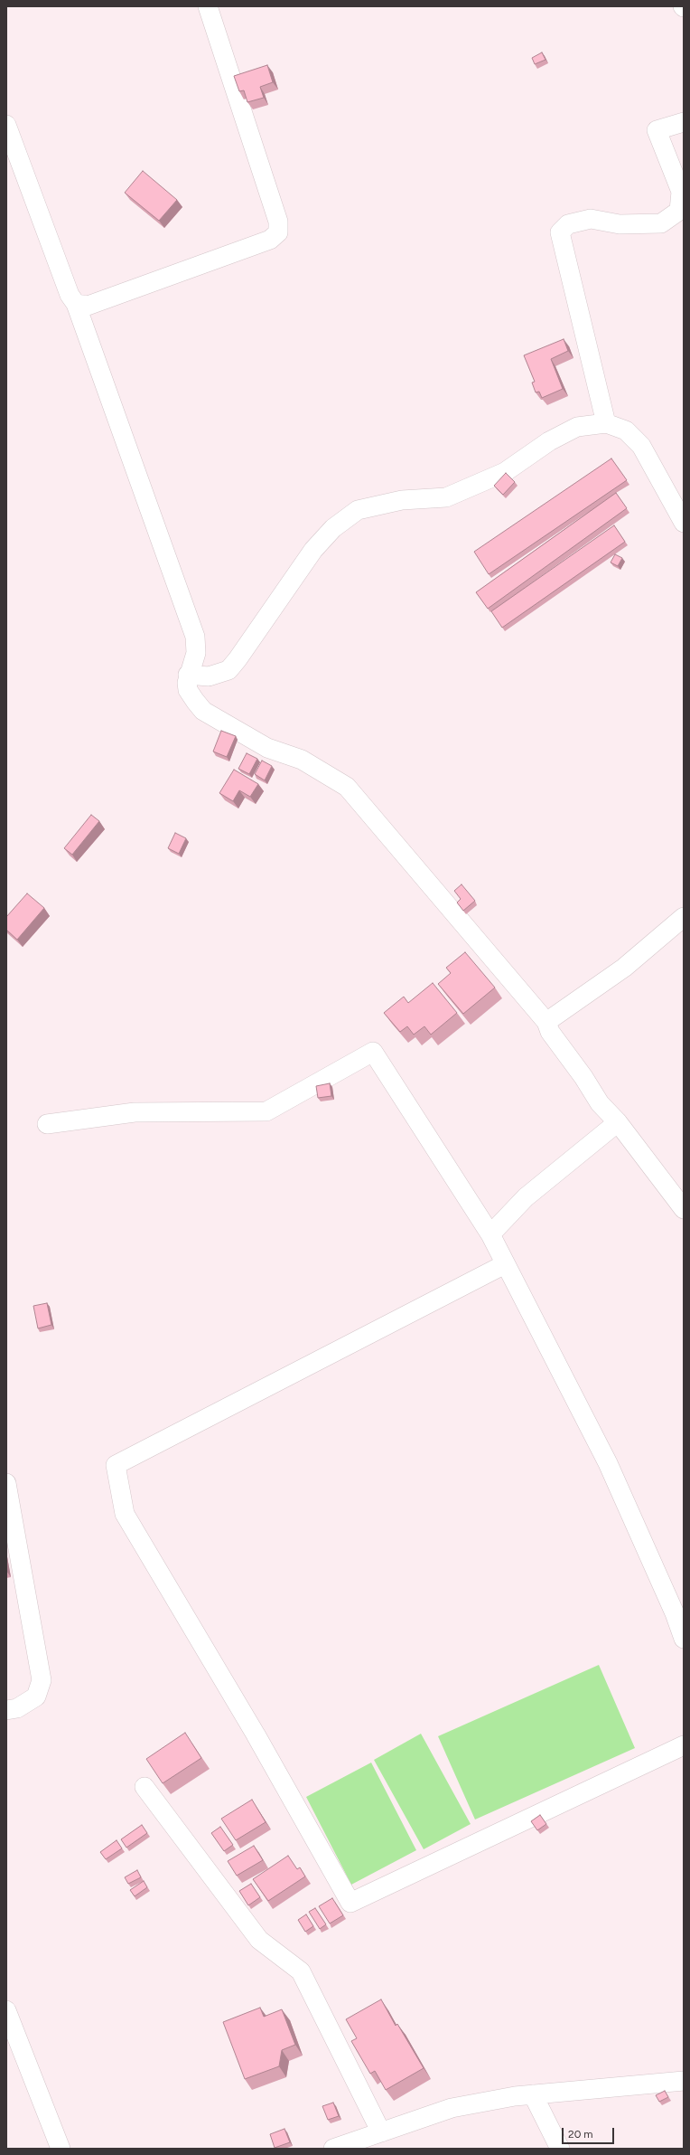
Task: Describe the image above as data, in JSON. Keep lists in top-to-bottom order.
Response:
{
  "scale_bar": "20 m"
}
